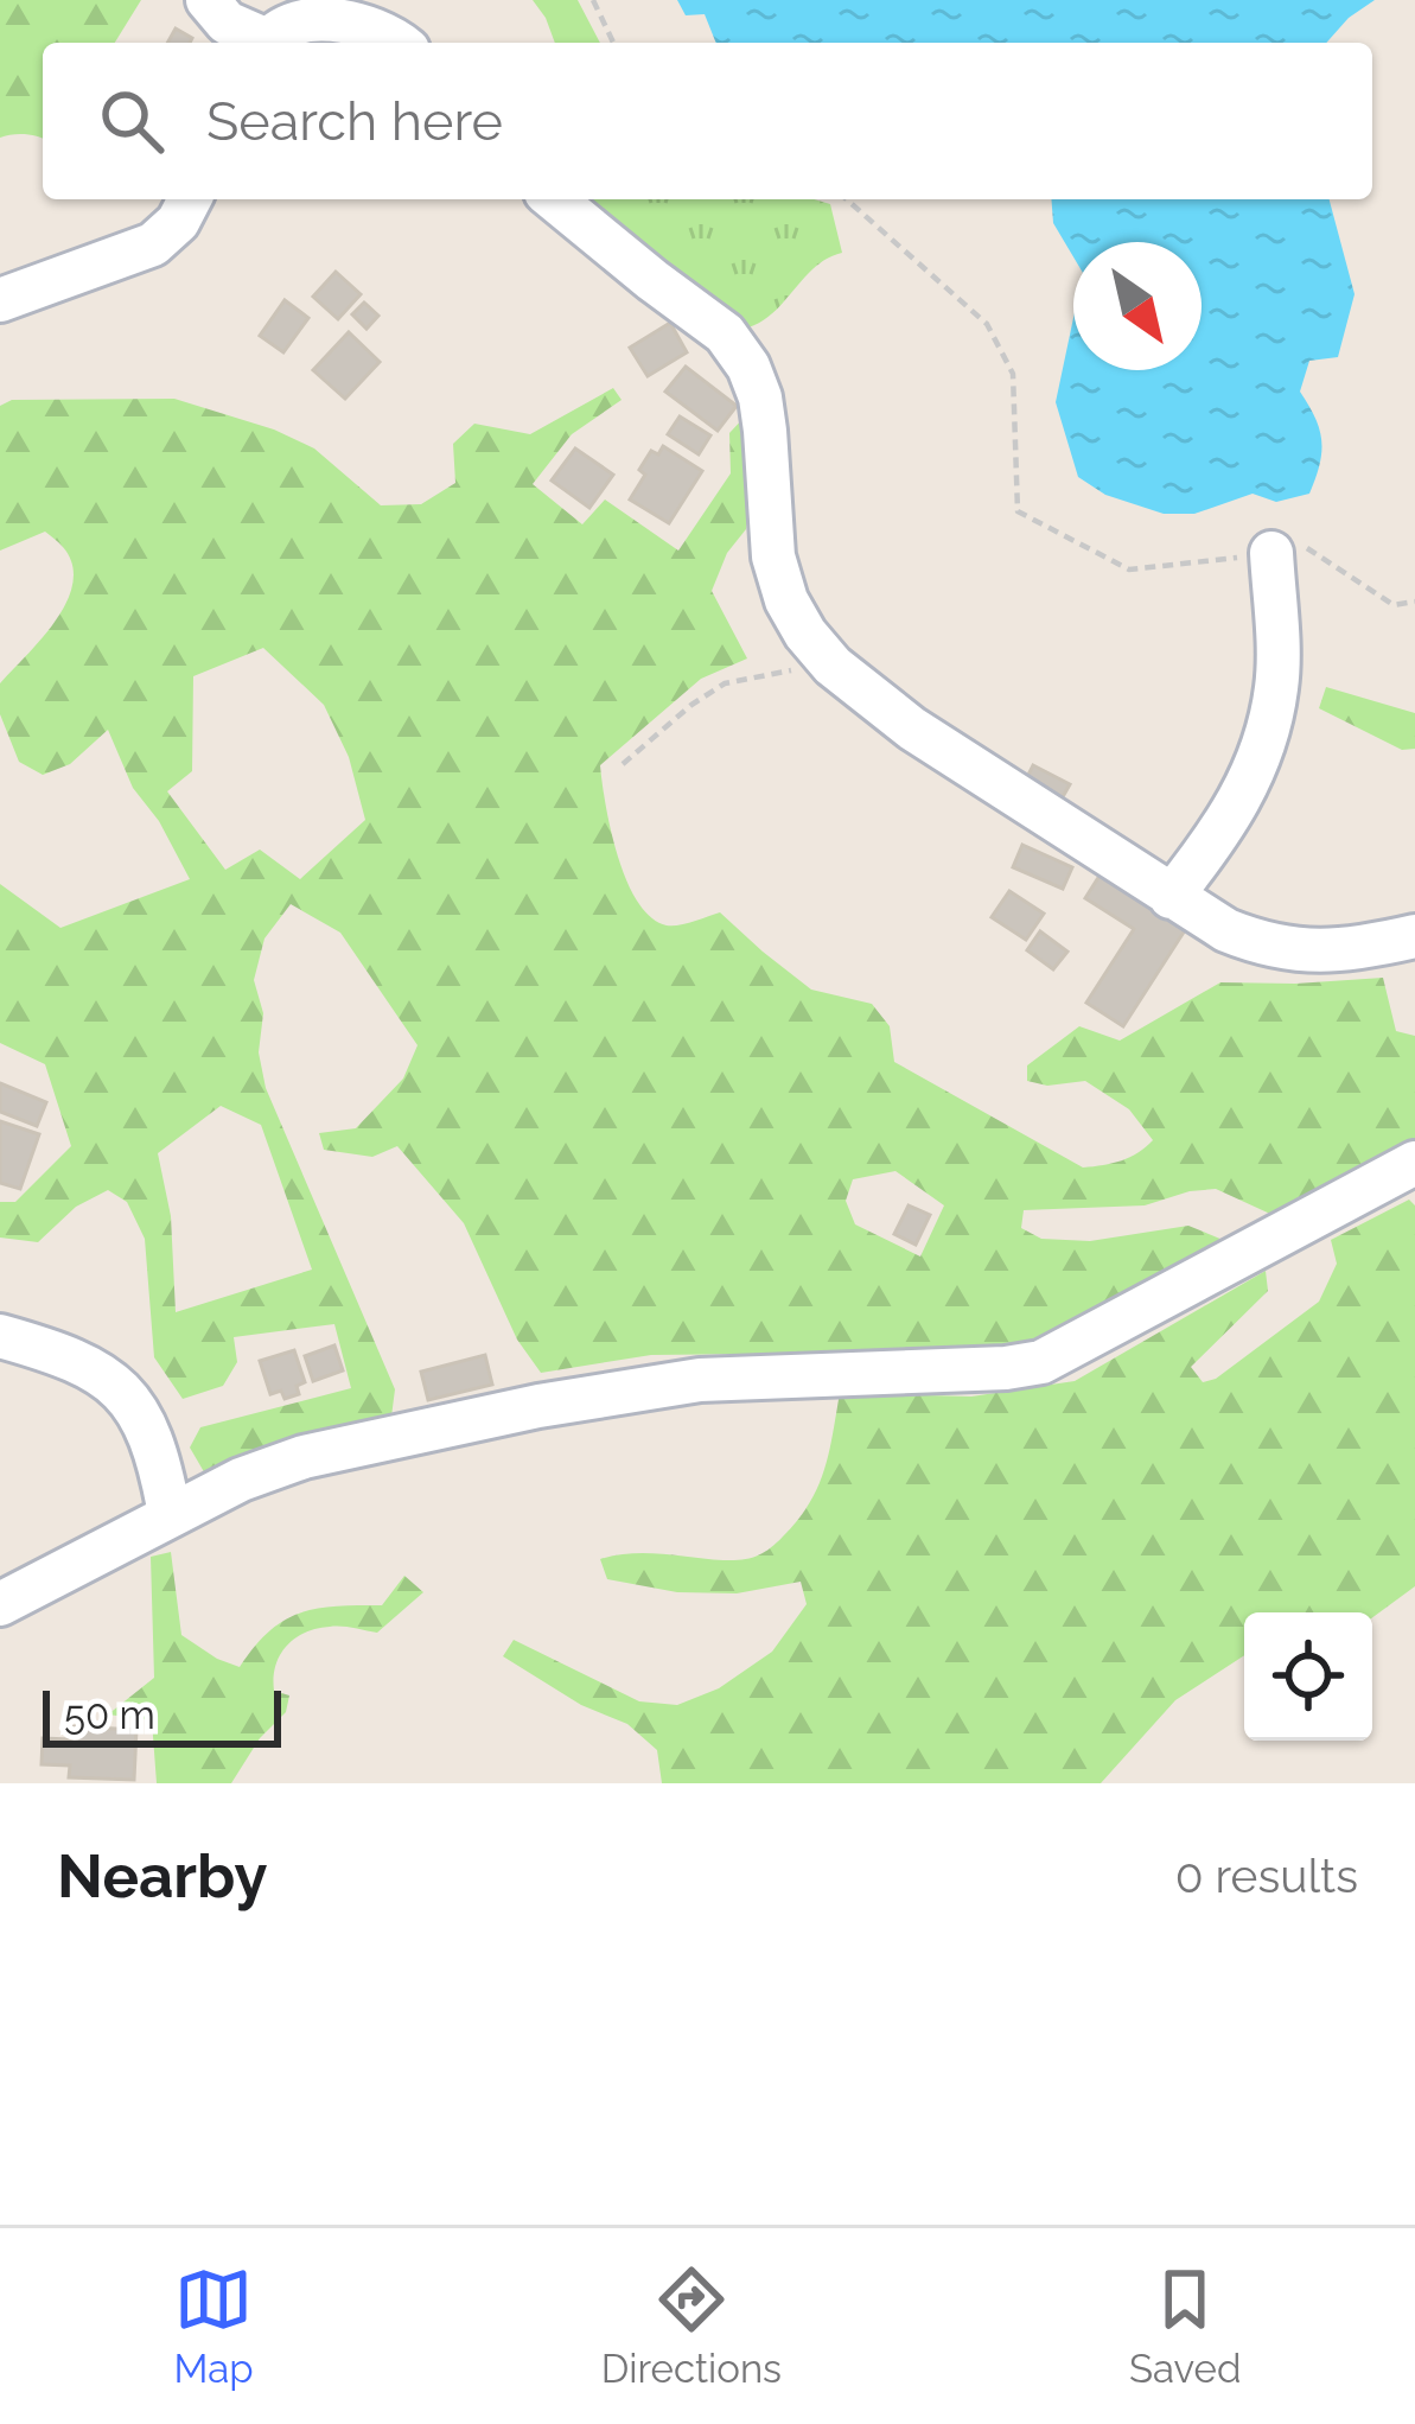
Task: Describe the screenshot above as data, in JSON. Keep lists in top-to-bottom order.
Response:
{
  "scale_bar": "50 m",
  "north": "bottom right",
  "page": {
    "search": "Search here",
    "scale": "50 m",
    "heading": ["Nearby", "0 results"],
    "nav": ["Map", "Directions", "Saved"]
  }
}
